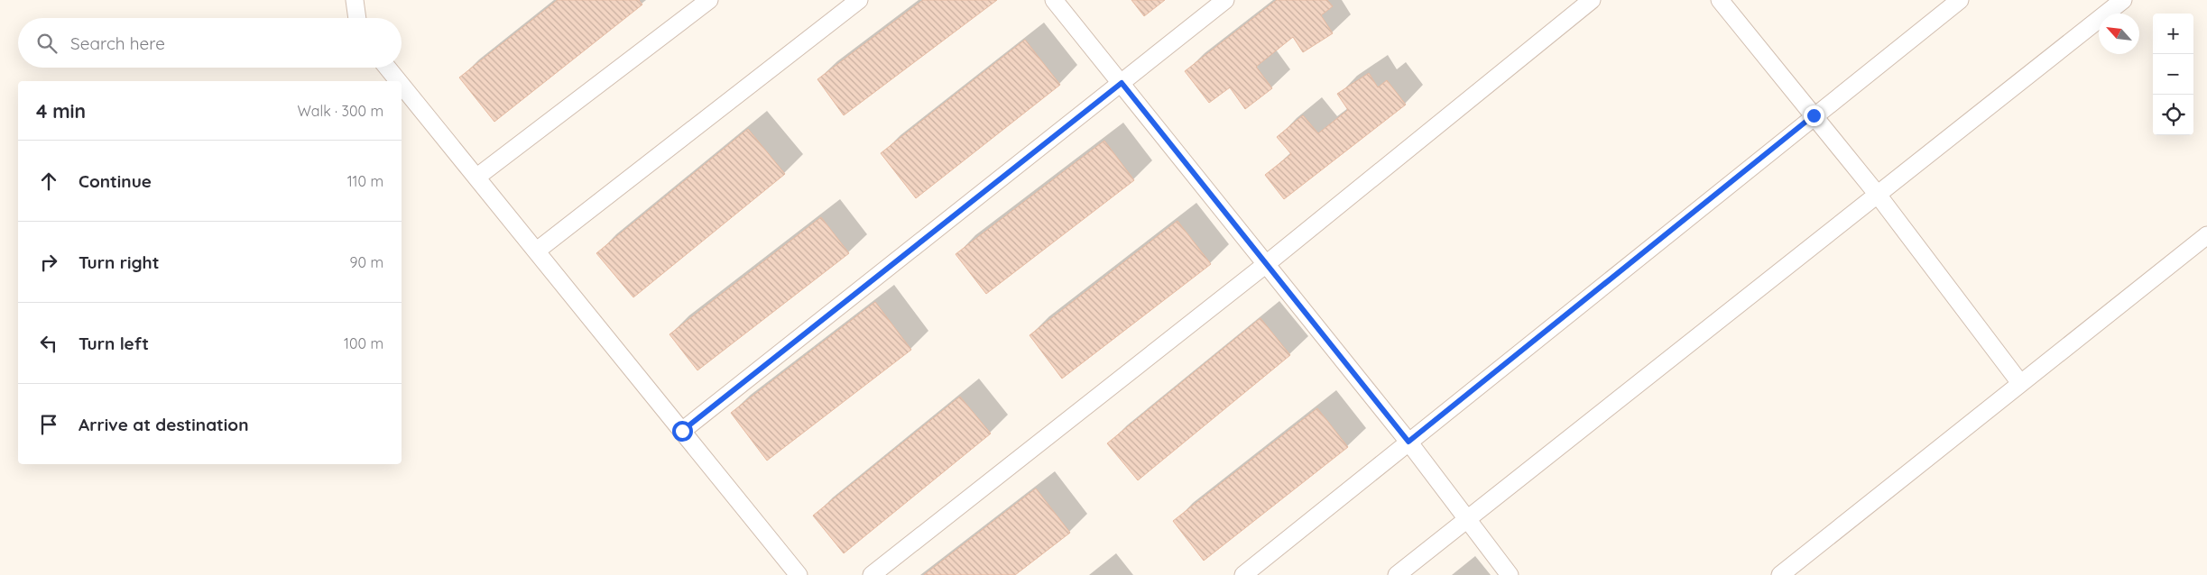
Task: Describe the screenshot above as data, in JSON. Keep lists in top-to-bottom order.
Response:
{
  "north": "top left",
  "page": {
    "map_buttons": ["+", "−"],
    "search": "Search here",
    "heading": ["4 min", "Walk · 300 m"],
    "list": [
      ["Continue", "110 m"],
      ["Turn right", "90 m"],
      ["Turn left", "100 m"],
      "Arrive at destination"
    ]
  }
}
